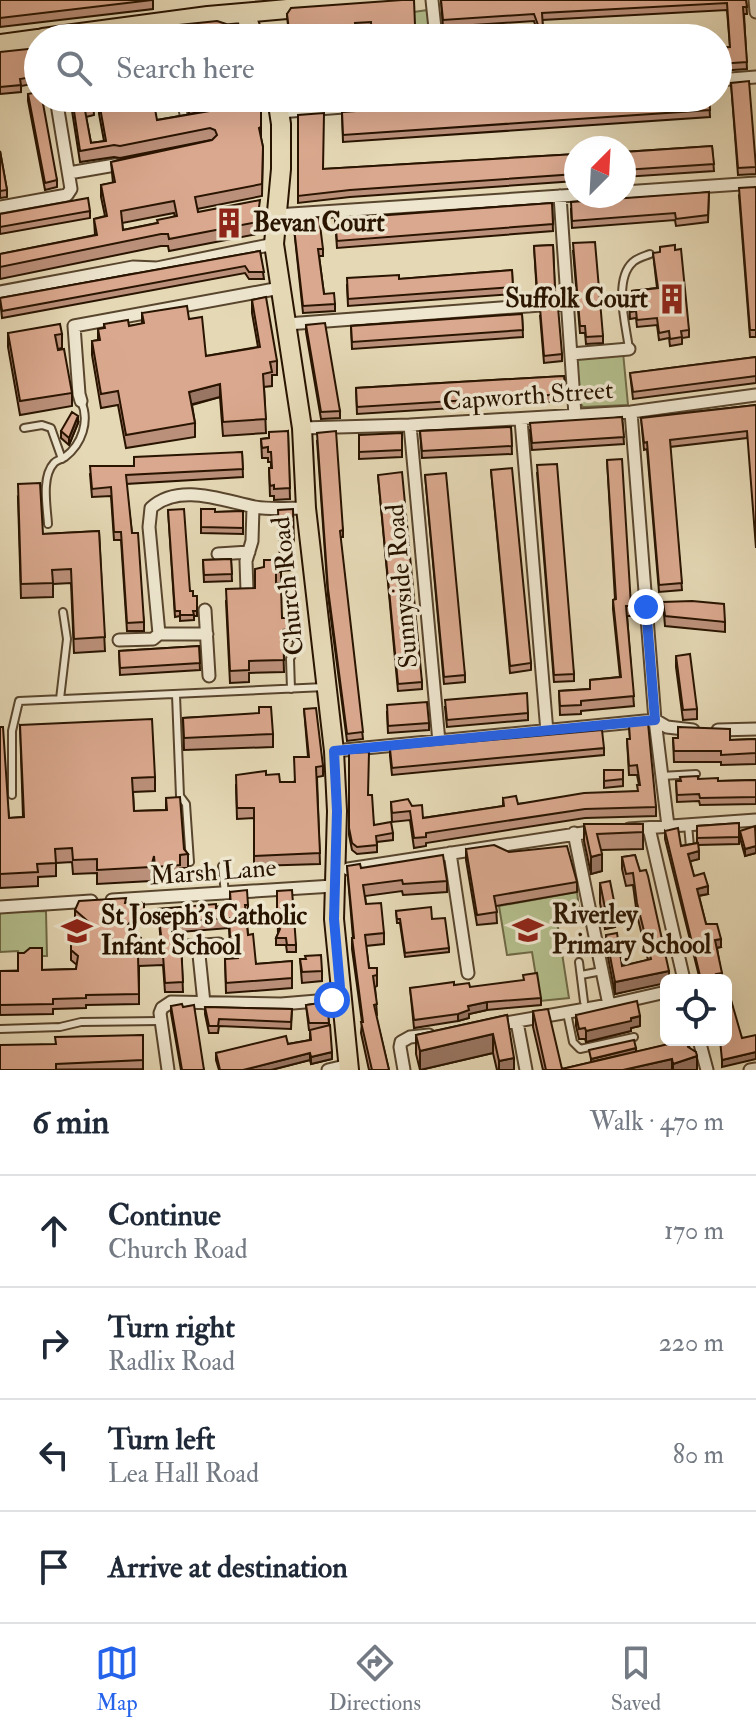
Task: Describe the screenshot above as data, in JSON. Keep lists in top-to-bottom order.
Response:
{
  "streets": {
    "main road": ["Church Road"],
    "street": ["Capworth Street", "Sunnyside Road", "Marsh Lane"]
  },
  "crossings": [
    ["Capworth Street", "Church Road"],
    ["Capworth Street", "Sunnyside Road"],
    ["Church Road", "Marsh Lane"]
  ],
  "places": {
    "building": ["Bevan Court", "Suffolk Court"],
    "school or university": ["Riverley Primary School", "St Joseph's Catholic Infant School"]
  },
  "north": "top right",
  "page": {
    "search": "Search here",
    "heading": ["6 min", "Walk · 470 m"],
    "list": [
      ["Continue", "Church Road", "170 m"],
      ["Turn right", "Radlix Road", "220 m"],
      ["Turn left", "Lea Hall Road", "80 m"],
      "Arrive at destination"
    ],
    "nav": ["Map", "Directions", "Saved"]
  }
}
